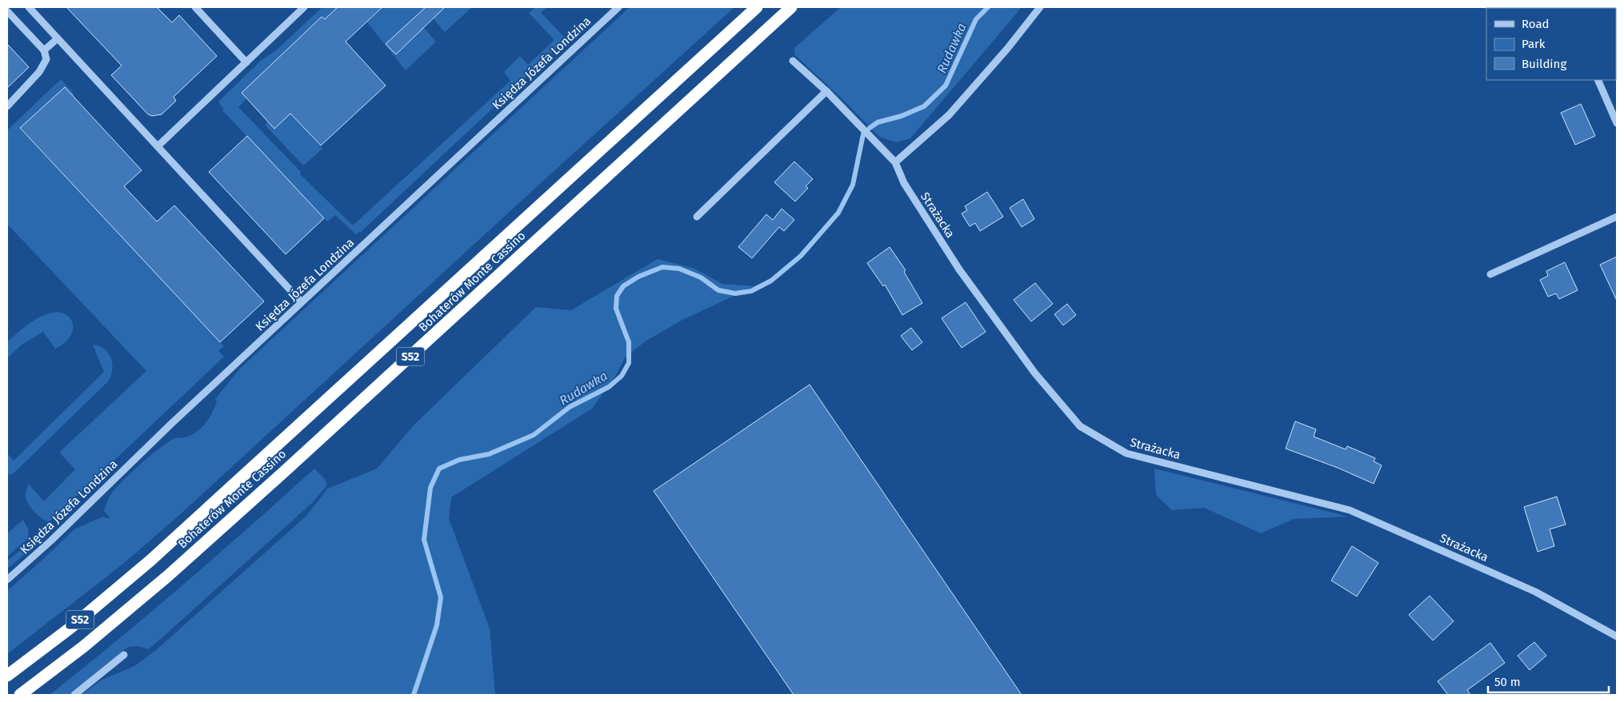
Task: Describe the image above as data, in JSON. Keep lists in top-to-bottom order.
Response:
{
  "streets": {
    "highway": ["Bohaterów Monte Cassino", "S52"],
    "street": ["Księdza Józefa Londzina", "Strażacka"]
  },
  "water": ["Rudawka"],
  "legend": ["Road", "Park", "Building"],
  "scale_bar": "50 m"
}
